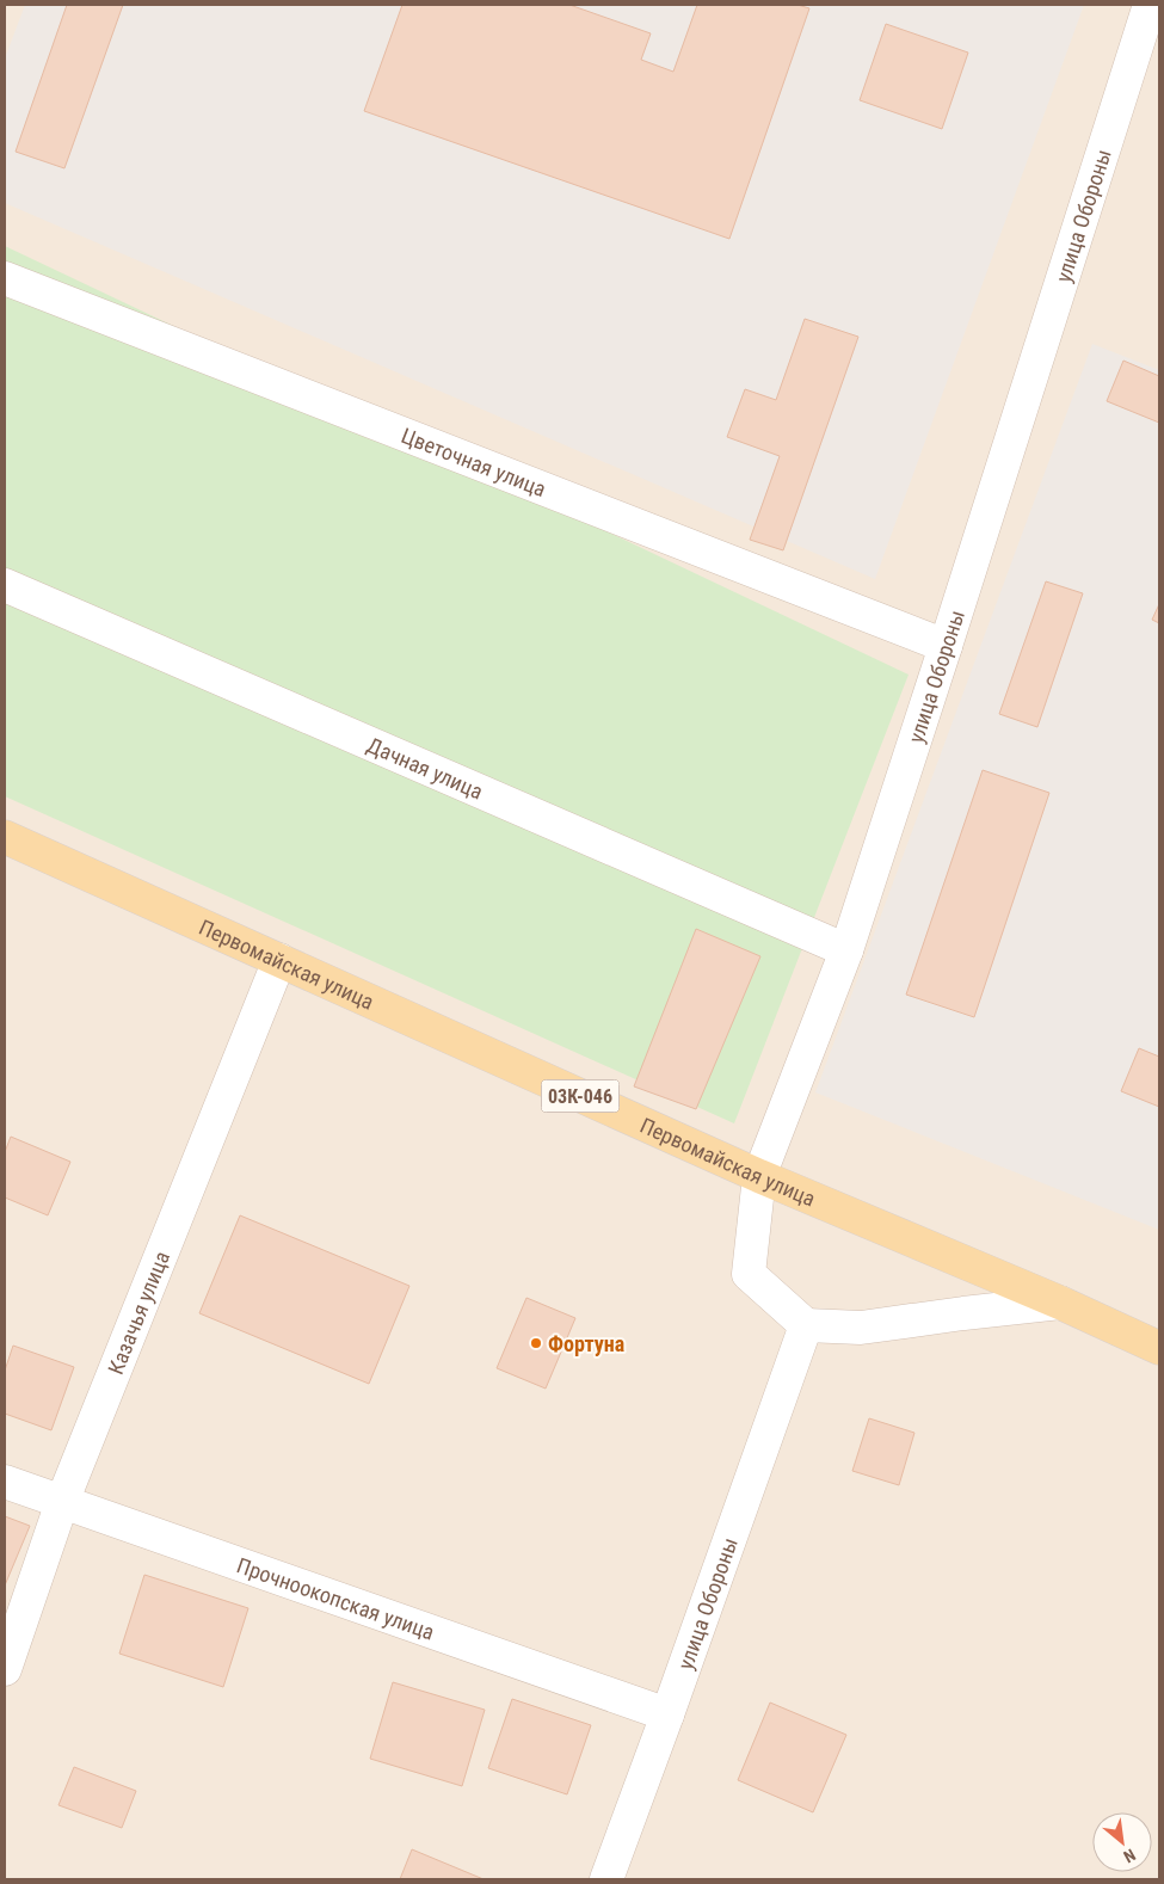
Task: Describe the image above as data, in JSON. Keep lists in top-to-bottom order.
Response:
{
  "streets": {
    "main road": ["Первомайская улица", "03К-046"],
    "street": [
      "улица Обороны",
      "Цветочная улица",
      "Дачная улица",
      "Казачья улица",
      "Прочноокопская улица"
    ]
  },
  "crossings": [
    ["улица Обороны", "Цветочная улица"],
    ["улица Обороны", "Дачная улица"],
    ["улица Обороны", "Первомайская улица"],
    ["улица Обороны", "Прочноокопская улица"],
    ["Первомайская улица", "Казачья улица"],
    ["Казачья улица", "Прочноокопская улица"]
  ],
  "places": ["Фортуна"],
  "north": "bottom right"
}
